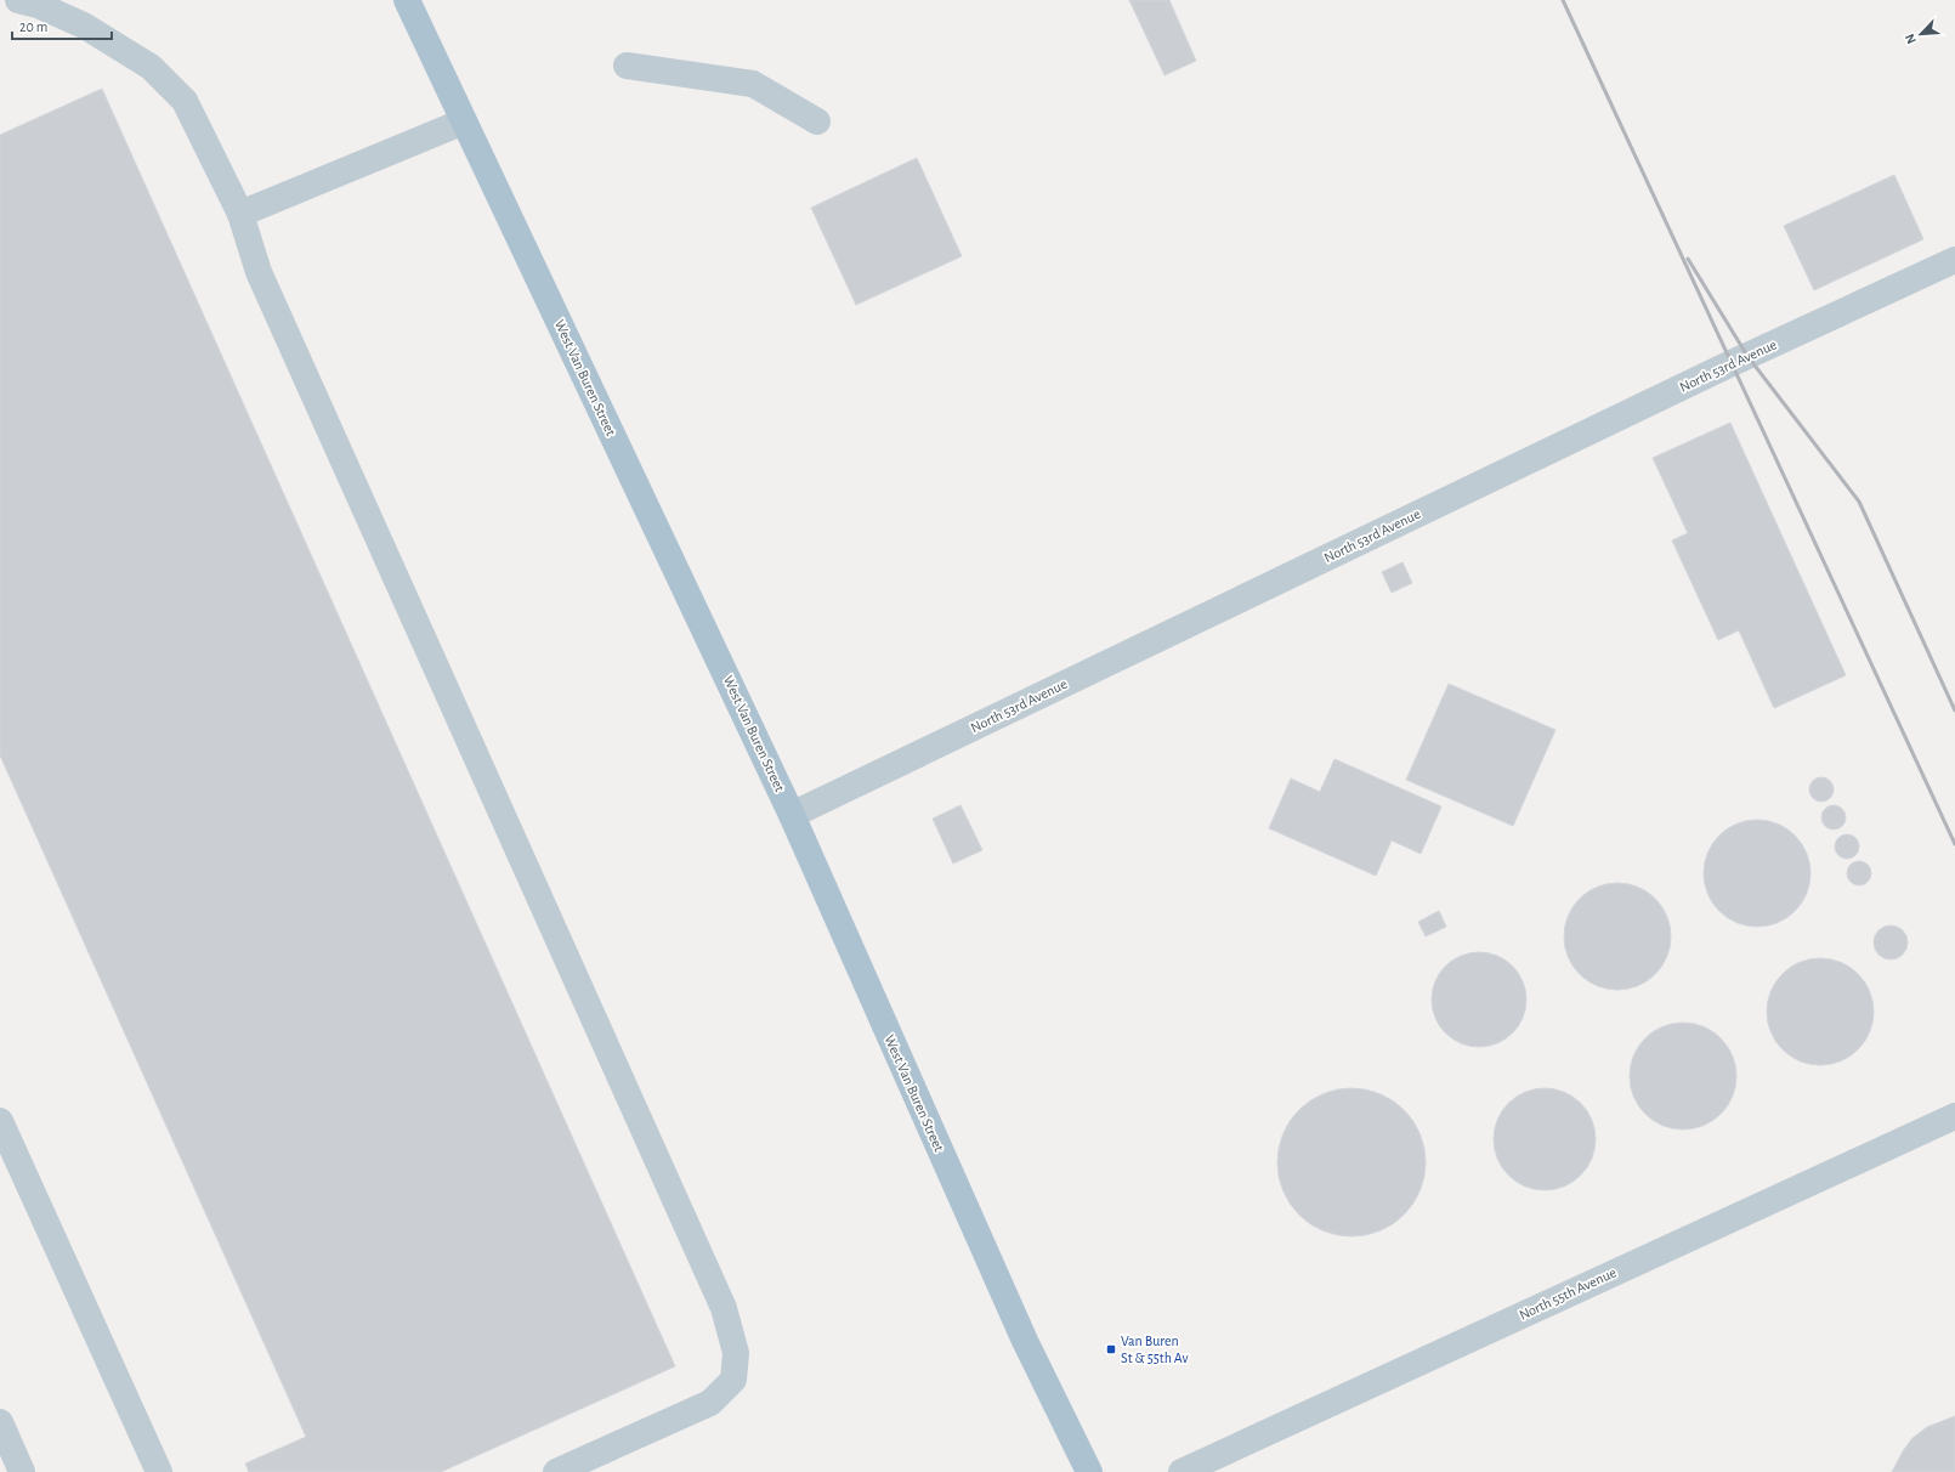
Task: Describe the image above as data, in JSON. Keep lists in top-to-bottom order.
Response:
{
  "streets": {
    "main road": ["West Van Buren Street"],
    "street": ["North 53rd Avenue", "North 55th Avenue"]
  },
  "crossings": [
    ["North 53rd Avenue", "West Van Buren Street"]
  ],
  "places": {
    "transit": ["Van Buren St & 55th Av"]
  },
  "scale_bar": "20 m",
  "north": "bottom left"
}
